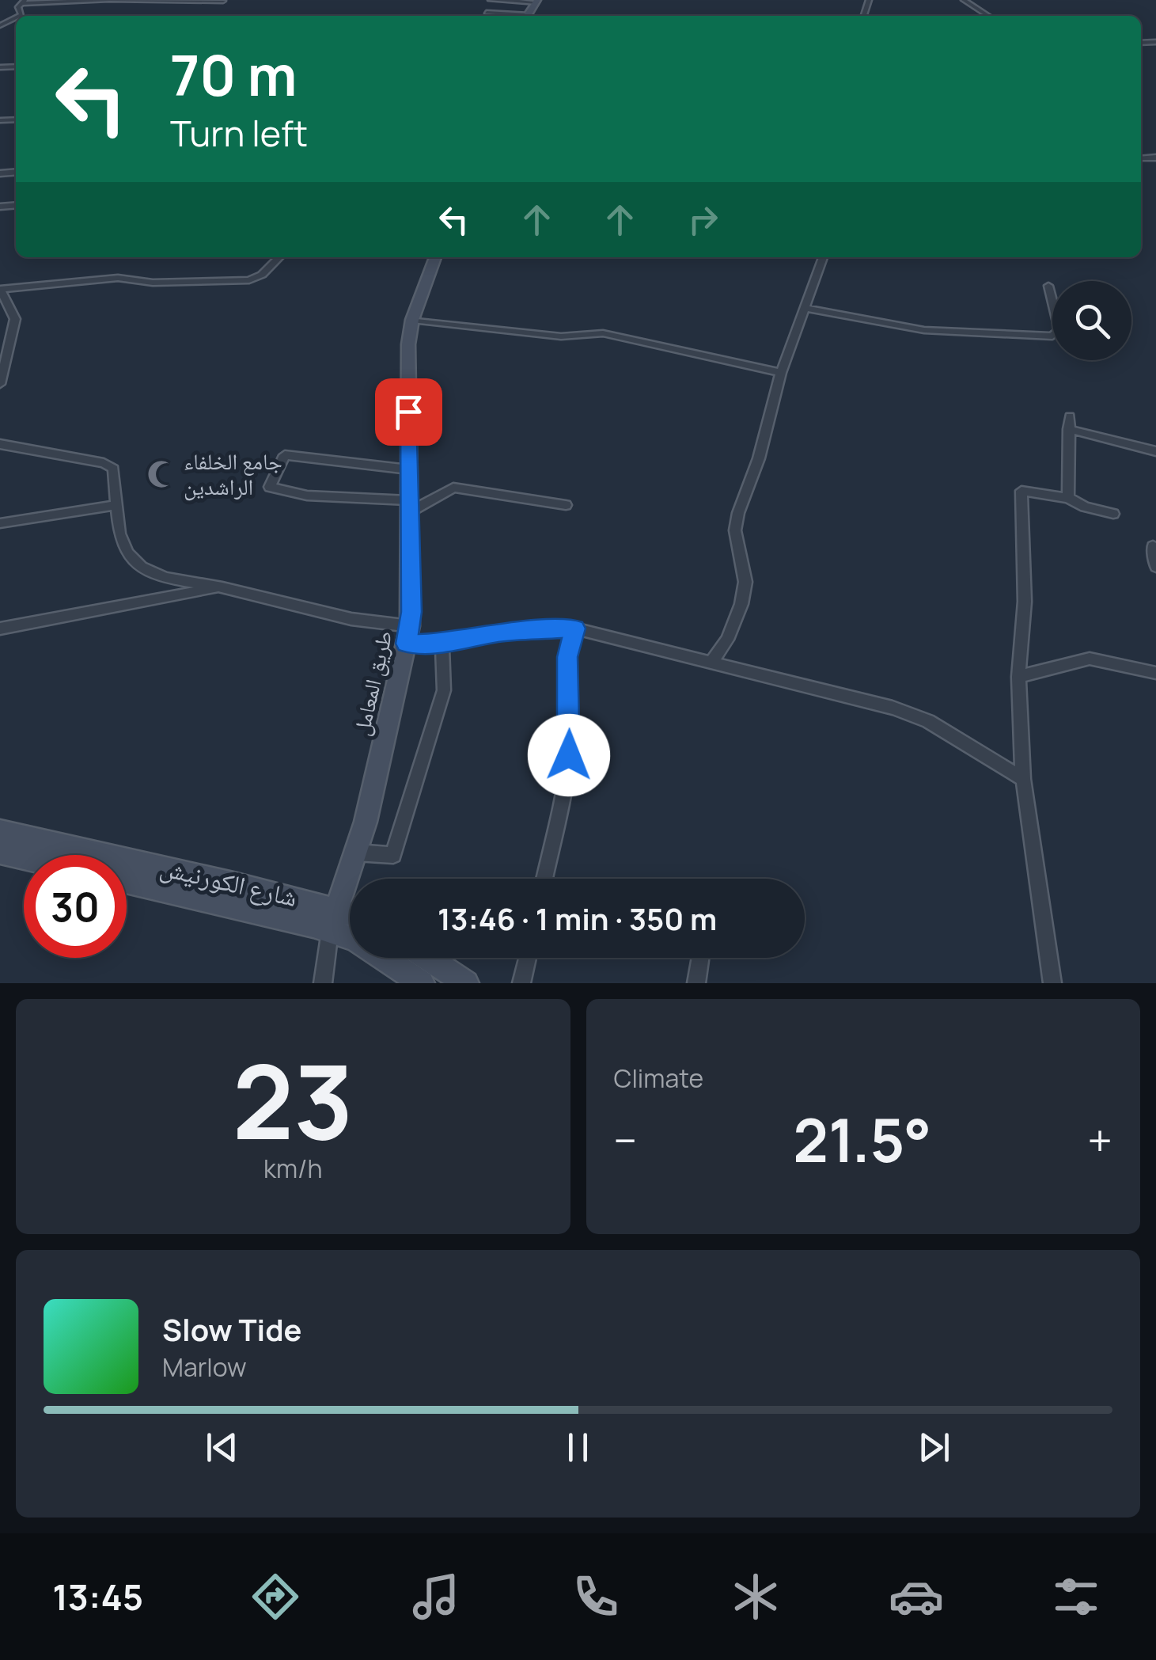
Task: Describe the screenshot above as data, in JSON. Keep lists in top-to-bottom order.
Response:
{
  "streets": {
    "main road": ["طريق المعامل", "شارع الكورنيش"]
  },
  "crossings": [
    ["طريق المعامل", "شارع الكورنيش"]
  ],
  "places": {
    "mosque": ["جامع الخلفاء الراشدين"]
  },
  "page": {
    "turn": ["70 m", "Turn left"],
    "limit": "30",
    "trip": "13:46 · 1 min · 350 m",
    "tile": [
      ["23", "km/h"],
      "Climate"
    ],
    "heat": ["−", "21.5°", "+"],
    "song": ["Slow Tide", "Marlow"],
    "tabs": "13:45"
  }
}
